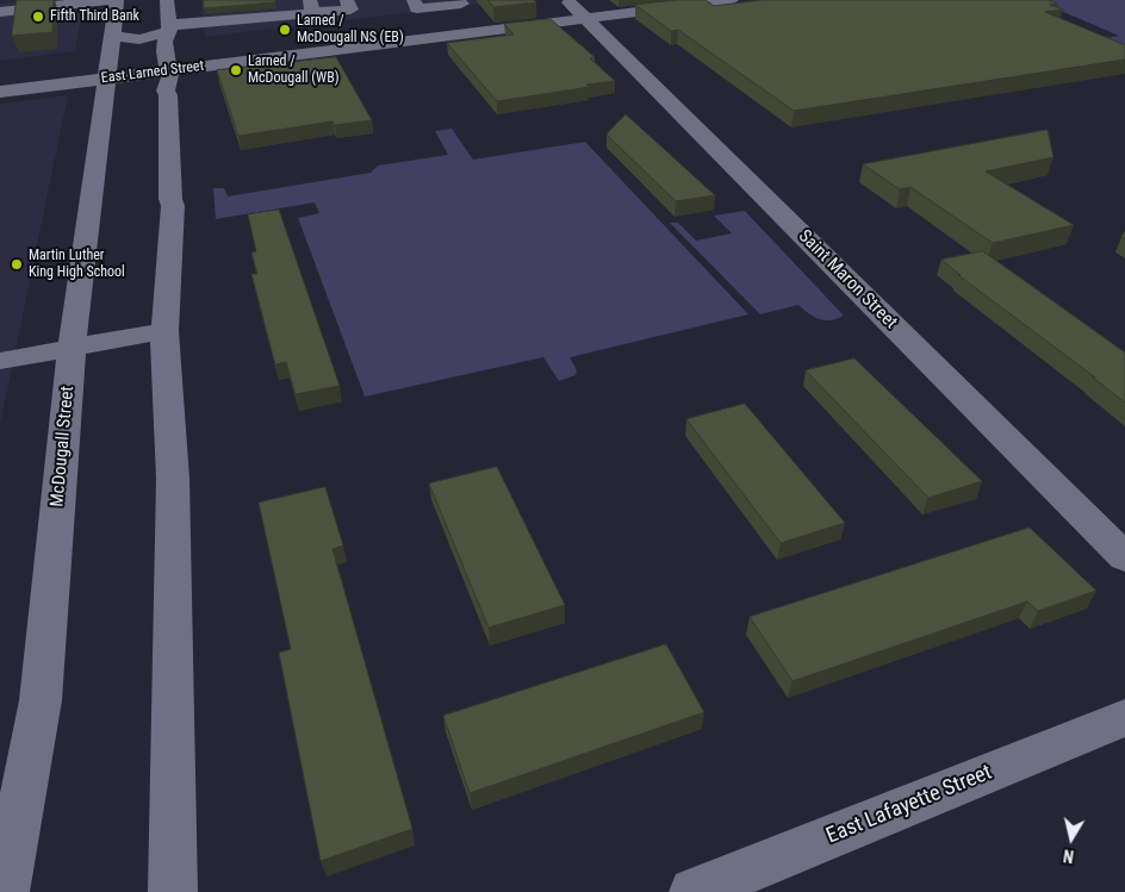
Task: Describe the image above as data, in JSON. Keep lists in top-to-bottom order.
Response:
{
  "streets": {
    "street": [
      "East Larned Street",
      "Saint Maron Street",
      "McDougall Street",
      "East Lafayette Street"
    ]
  },
  "crossings": [
    ["East Larned Street", "Saint Maron Street"],
    ["East Larned Street", "McDougall Street"]
  ],
  "places": [
    "Fifth Third Bank",
    "Larned / McDougall NS (EB)",
    "Larned / McDougall (WB)",
    "Martin Luther King High School"
  ],
  "north": "bottom"
}
